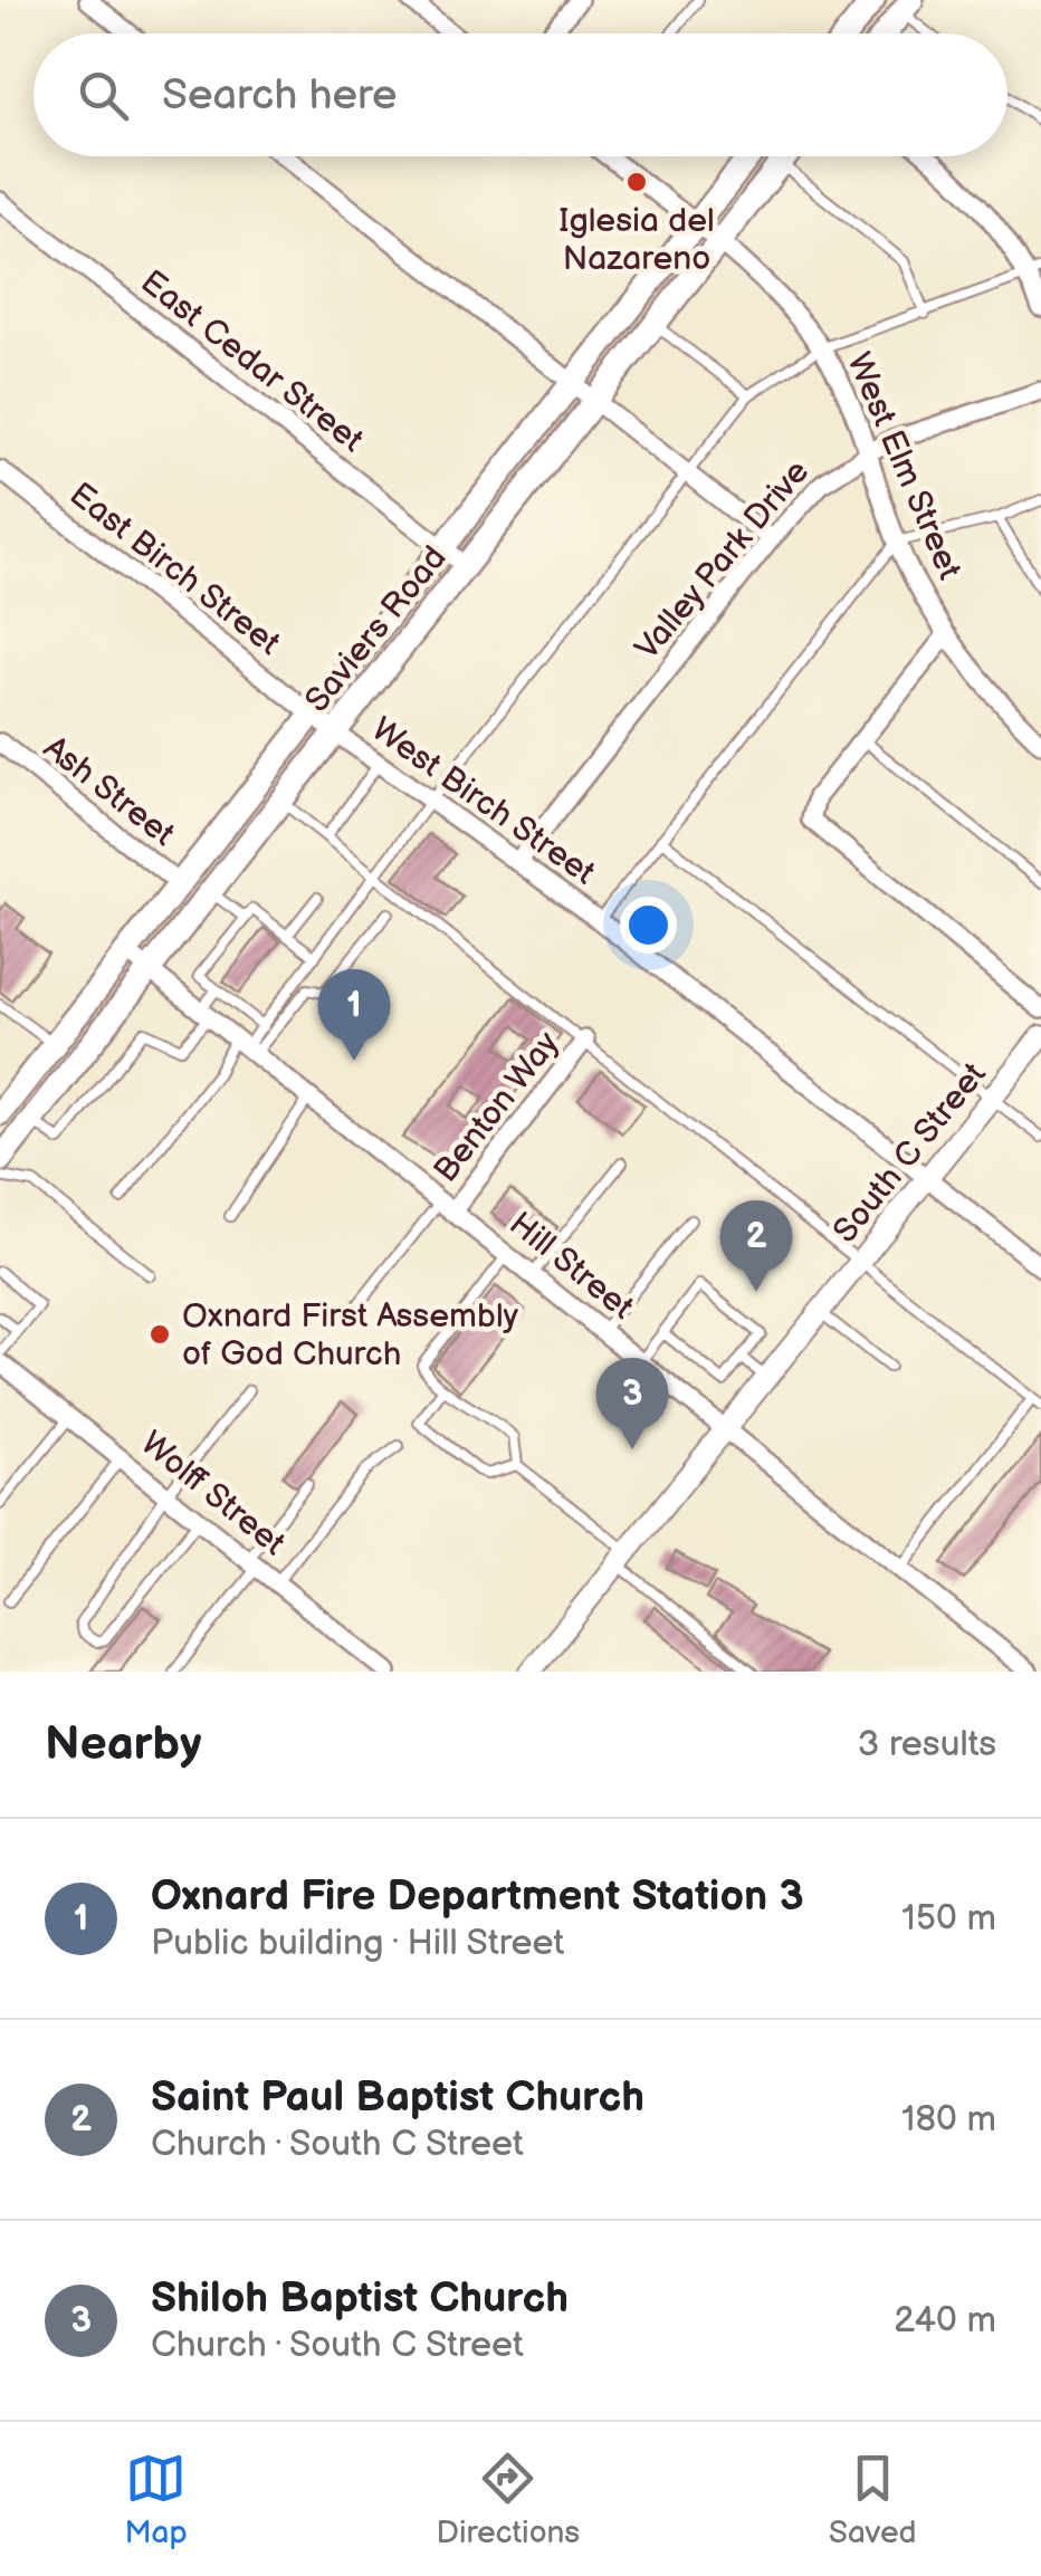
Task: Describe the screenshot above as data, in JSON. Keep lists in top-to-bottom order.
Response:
{
  "streets": {
    "main road": ["Saviers Road"],
    "street": [
      "East Cedar Street",
      "West Elm Street",
      "Valley Park Drive",
      "East Birch Street",
      "Ash Street",
      "West Birch Street",
      "Benton Way",
      "South C Street",
      "Hill Street",
      "Wolff Street"
    ]
  },
  "crossings": [
    ["East Cedar Street", "Saviers Road"],
    ["West Elm Street", "Valley Park Drive"],
    ["West Elm Street", "Saviers Road"],
    ["Valley Park Drive", "West Birch Street"],
    ["East Birch Street", "Saviers Road"],
    ["East Birch Street", "West Birch Street"],
    ["Saviers Road", "Ash Street"],
    ["Saviers Road", "West Birch Street"],
    ["Saviers Road", "Hill Street"],
    ["West Birch Street", "South C Street"],
    ["Benton Way", "Hill Street"],
    ["South C Street", "Hill Street"]
  ],
  "places": ["Iglesia del Nazareno", "Oxnard First Assembly of God Church"],
  "page": {
    "search": "Search here",
    "pins": ["1", "2", "3"],
    "heading": ["Nearby", "3 results"],
    "list": [
      {
        "mark": "1",
        "name": "Oxnard Fire Department Station 3",
        "note": "Public building · Hill Street",
        "value": "150 m"
      },
      {
        "mark": "2",
        "name": "Saint Paul Baptist Church",
        "note": "Church · South C Street",
        "value": "180 m"
      },
      {
        "mark": "3",
        "name": "Shiloh Baptist Church",
        "note": "Church · South C Street",
        "value": "240 m"
      }
    ],
    "nav": ["Map", "Directions", "Saved"]
  }
}
